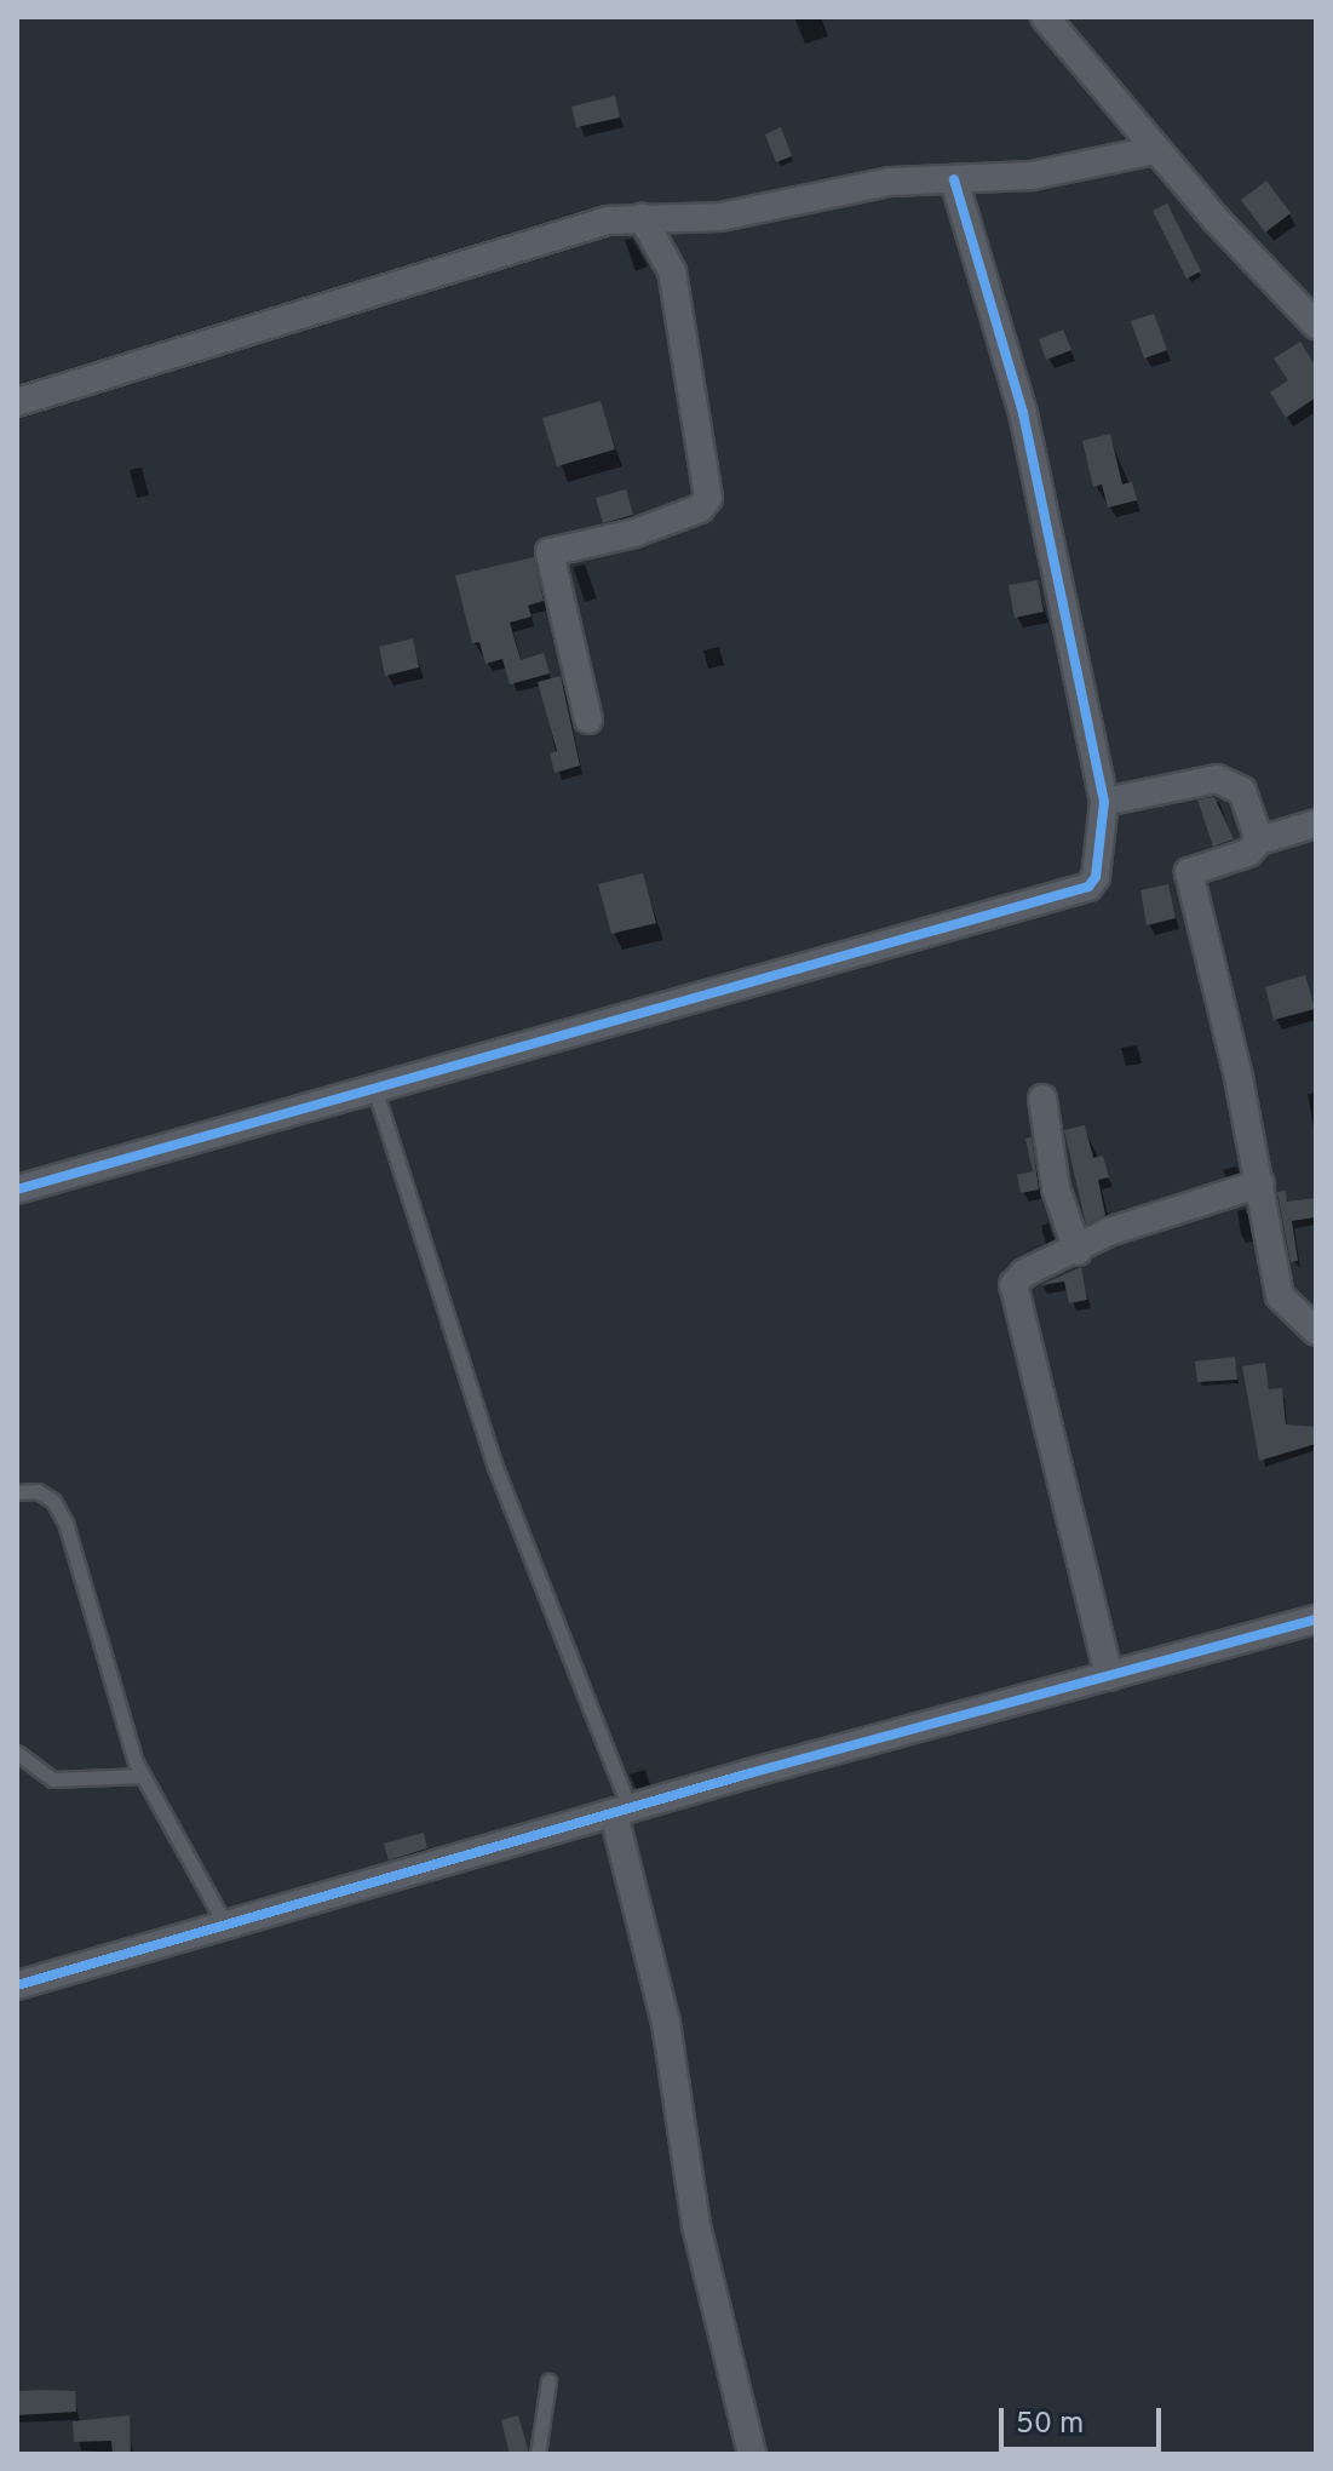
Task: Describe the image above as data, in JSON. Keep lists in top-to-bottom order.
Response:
{
  "scale_bar": "50 m"
}
